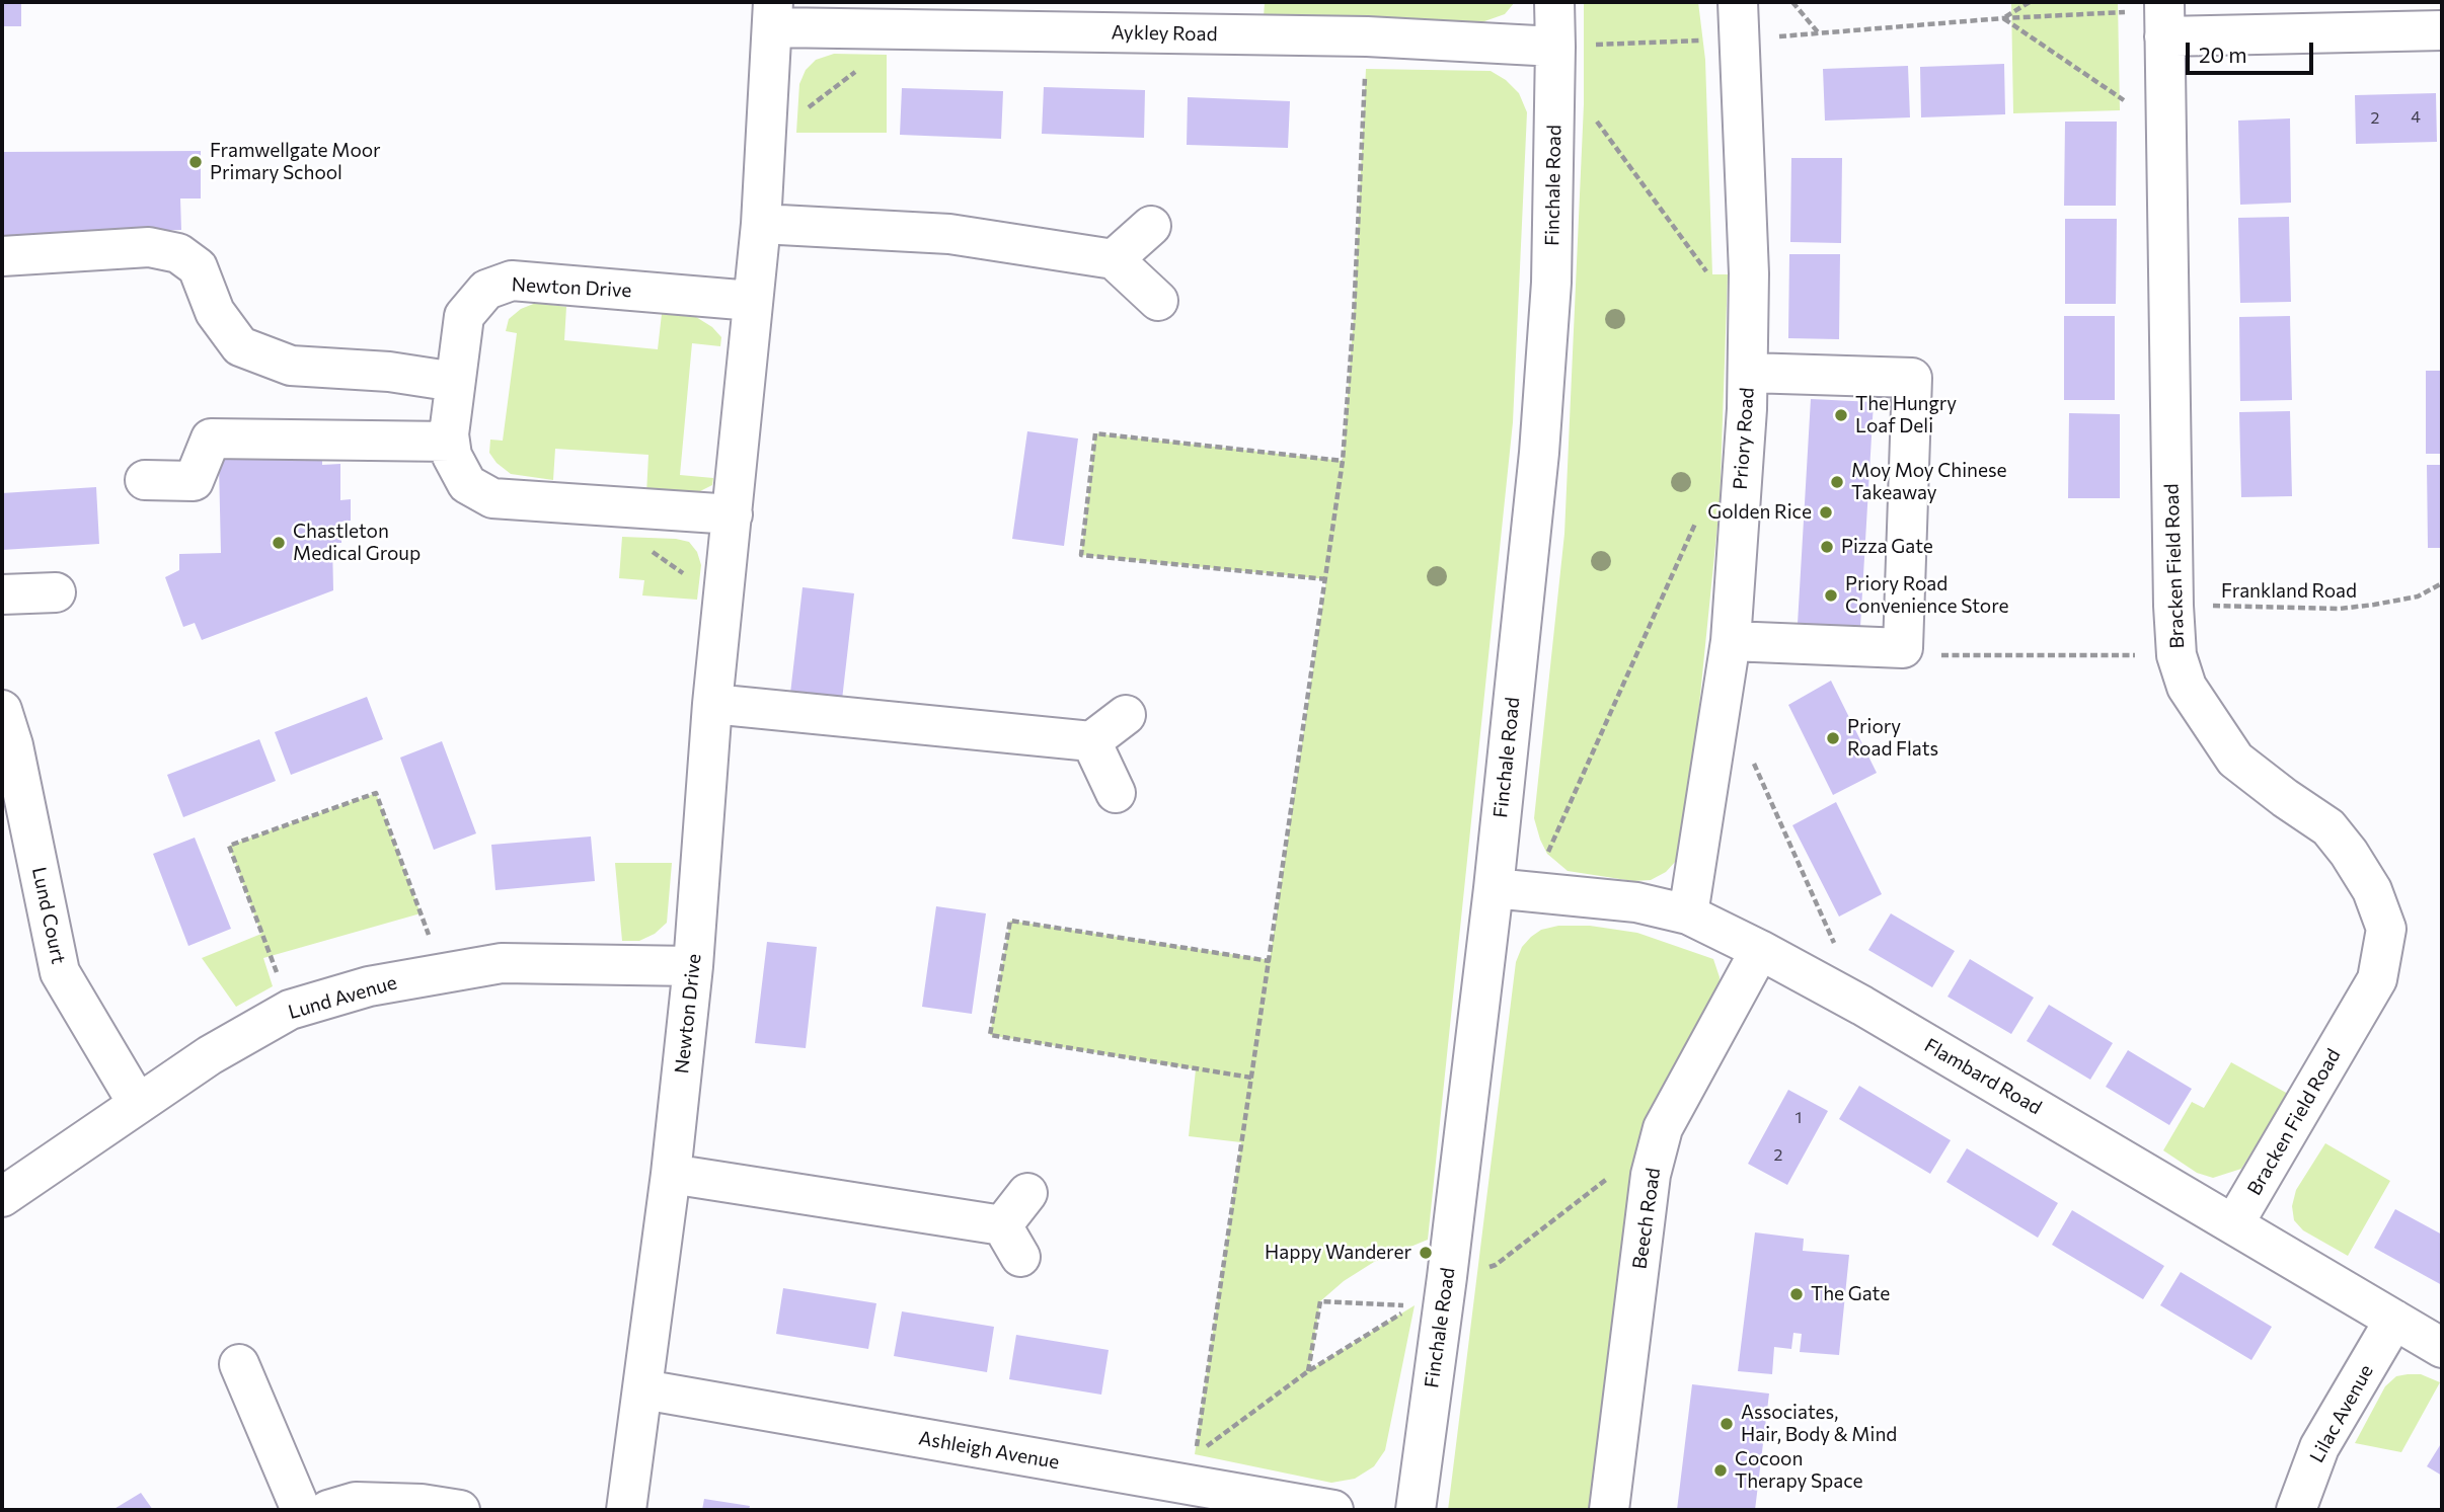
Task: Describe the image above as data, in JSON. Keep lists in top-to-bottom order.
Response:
{
  "streets": {
    "street": [
      "Aykley Road",
      "Finchale Road",
      "Newton Drive",
      "Priory Road",
      "Bracken Field Road",
      "Lund Court",
      "Lund Avenue",
      "Flambard Road",
      "Beech Road",
      "Lilac Avenue",
      "Ashleigh Avenue"
    ],
    "path": ["Frankland Road"]
  },
  "crossings": [
    ["Aykley Road", "Finchale Road"],
    ["Aykley Road", "Newton Drive"],
    ["Finchale Road", "Flambard Road"],
    ["Newton Drive", "Lund Avenue"],
    ["Newton Drive", "Ashleigh Avenue"],
    ["Priory Road", "Flambard Road"],
    ["Bracken Field Road", "Frankland Road"],
    ["Bracken Field Road", "Flambard Road"],
    ["Lund Court", "Lund Avenue"],
    ["Flambard Road", "Beech Road"],
    ["Flambard Road", "Lilac Avenue"]
  ],
  "places": [
    "Framwellgate Moor Primary School",
    "The Hungry Loaf Deli",
    "Moy Moy Chinese Takeaway",
    "Golden Rice",
    "Chastleton Medical Group",
    "Pizza Gate",
    "Priory Road Convenience Store",
    "Priory Road Flats",
    "Happy Wanderer",
    "The Gate",
    "Associates, Hair, Body & Mind",
    "Cocoon Therapy Space"
  ],
  "house_numbers": [
    "4",
    "2",
    "1",
    "2"
  ],
  "scale_bar": "20 m"
}
